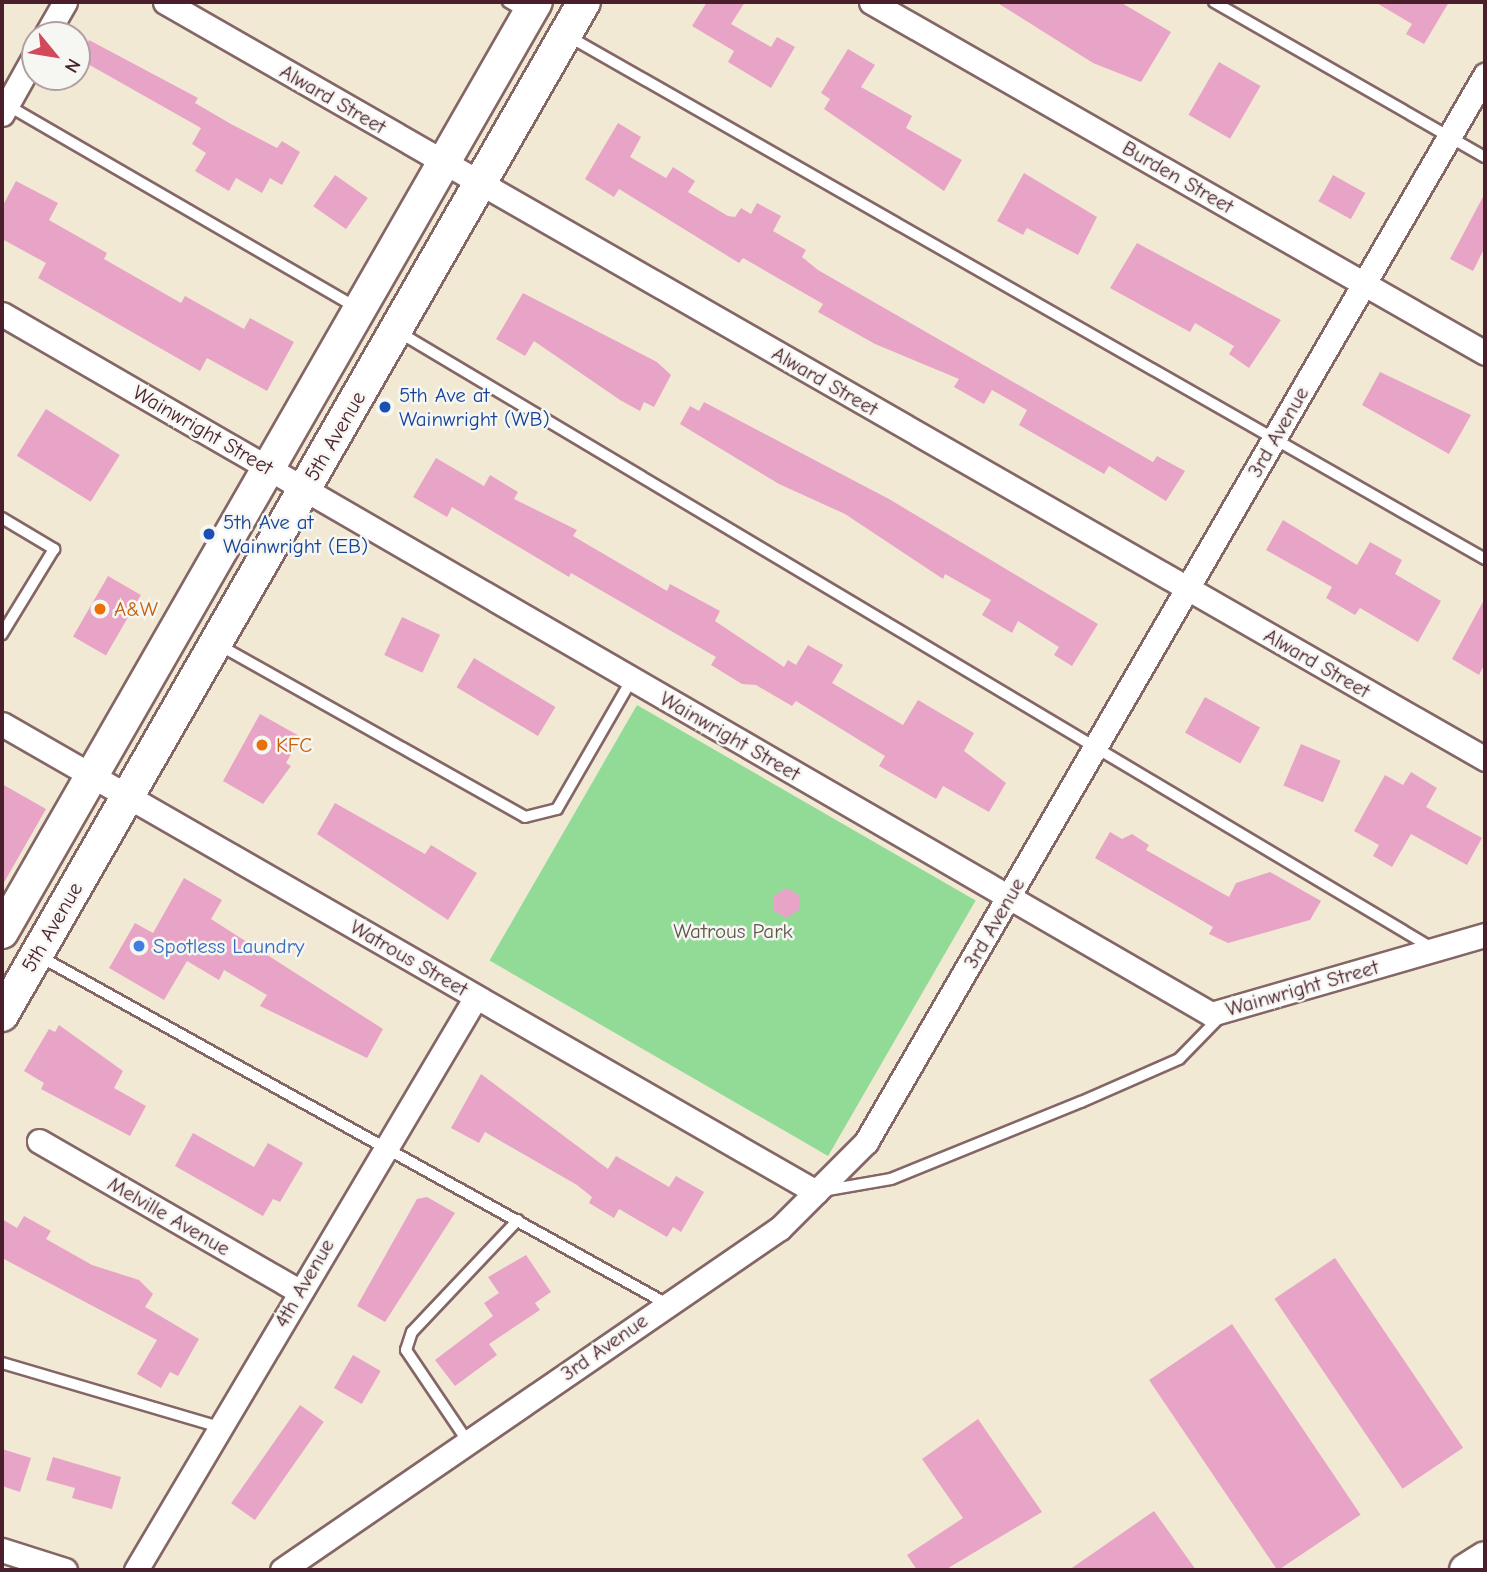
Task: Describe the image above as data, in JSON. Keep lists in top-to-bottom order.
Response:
{
  "streets": {
    "main road": ["5th Avenue"],
    "street": [
      "Alward Street",
      "Burden Street",
      "Wainwright Street",
      "3rd Avenue",
      "Watrous Street",
      "Melville Avenue",
      "4th Avenue"
    ]
  },
  "crossings": [
    ["Alward Street", "3rd Avenue"],
    ["Alward Street", "5th Avenue"],
    ["Burden Street", "3rd Avenue"],
    ["Wainwright Street", "3rd Avenue"],
    ["Wainwright Street", "5th Avenue"],
    ["3rd Avenue", "Watrous Street"],
    ["5th Avenue", "Watrous Street"],
    ["Watrous Street", "4th Avenue"],
    ["Melville Avenue", "4th Avenue"]
  ],
  "parks": ["Watrous Park"],
  "places": [
    "5th Ave at Wainwright (WB)",
    "5th Ave at Wainwright (EB)",
    "A&W",
    "KFC",
    "Spotless Laundry"
  ],
  "north": "bottom right"
}
